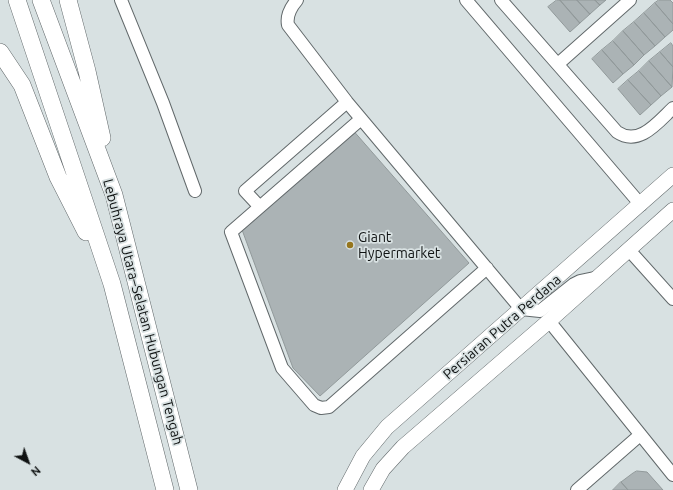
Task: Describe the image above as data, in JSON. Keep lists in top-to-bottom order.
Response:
{
  "streets": {
    "highway": ["Lebuhraya Utara–Selatan Hubungan Tengah"],
    "main road": ["Persiaran Putra Perdana"]
  },
  "places": ["Giant Hypermarket"],
  "north": "bottom right"
}
